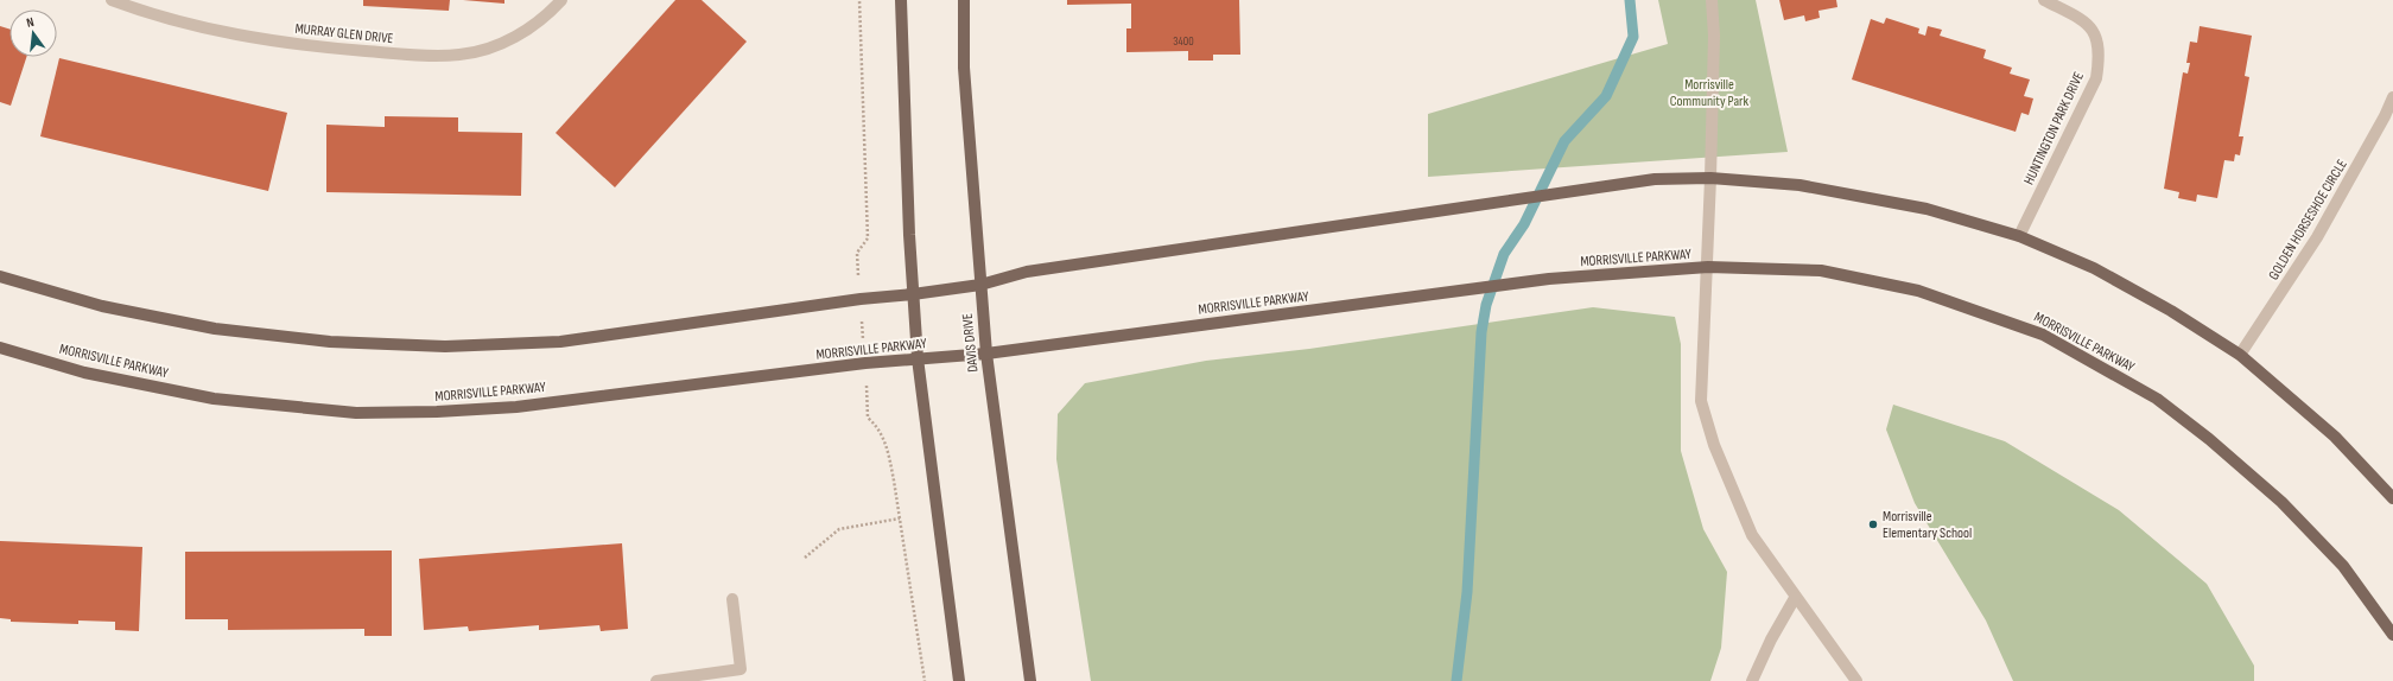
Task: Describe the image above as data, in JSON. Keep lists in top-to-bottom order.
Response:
{
  "streets": {
    "main road": ["MORRISVILLE PARKWAY", "DAVIS DRIVE"],
    "street": ["MURRAY GLEN DRIVE", "HUNTINGTON PARK DRIVE", "GOLDEN HORSESHOE CIRCLE"]
  },
  "crossings": [
    ["MORRISVILLE PARKWAY", "DAVIS DRIVE"]
  ],
  "parks": ["Morrisville Community Park"],
  "places": ["Morrisville Elementary School"],
  "house_numbers": ["3400"],
  "north": "top"
}
